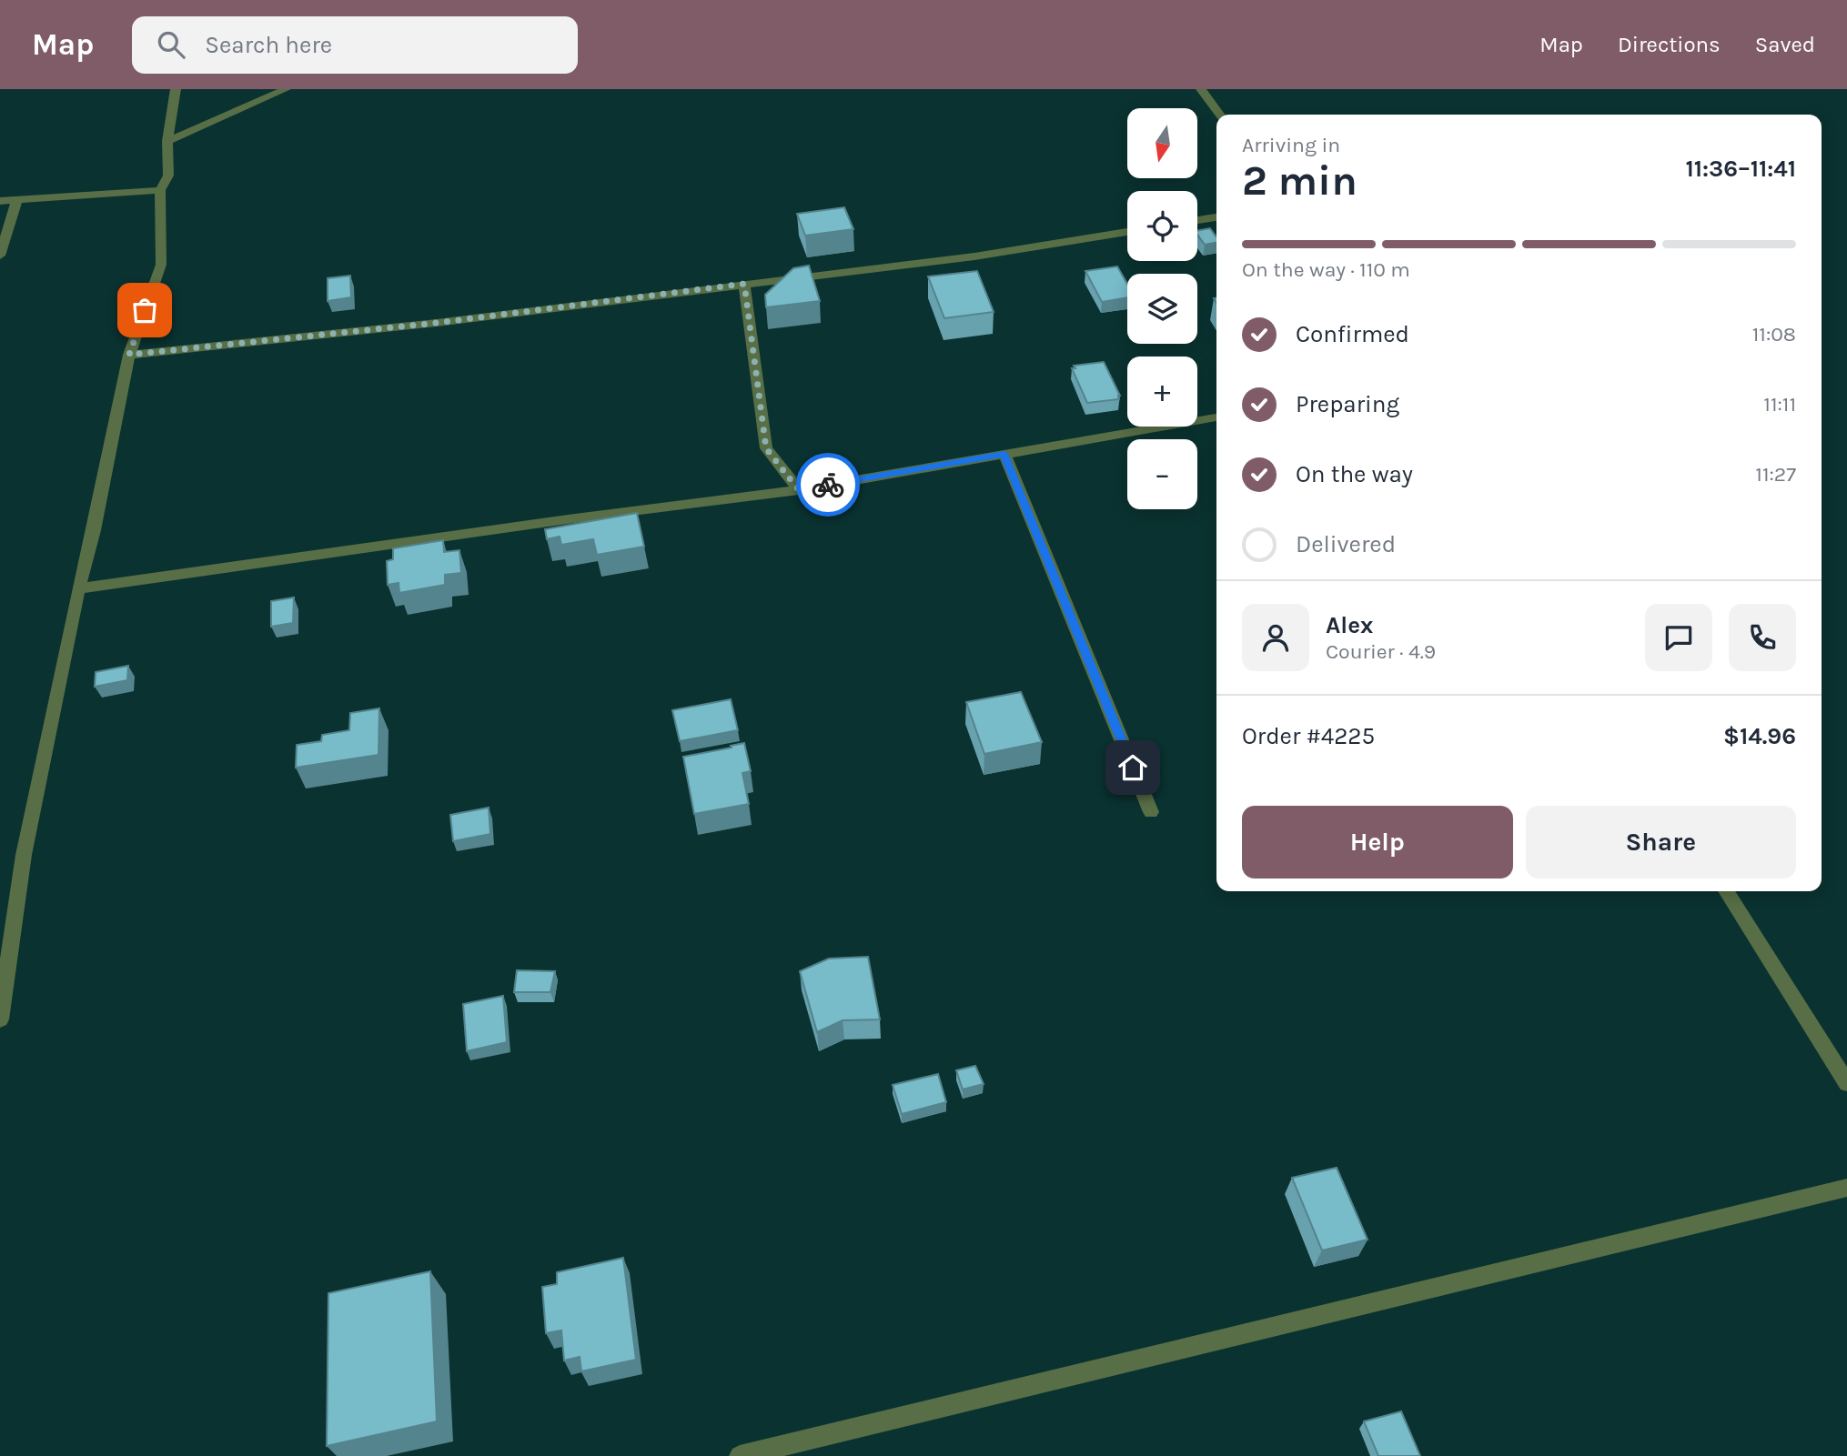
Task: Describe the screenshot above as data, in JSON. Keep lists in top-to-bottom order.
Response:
{
  "north": "bottom",
  "page": {
    "header": "Map",
    "search": "Search here",
    "nav": ["Map", "Directions", "Saved"],
    "map_buttons": ["+", "−"],
    "heading": ["2 min", "Arriving in", "11:36–11:41"],
    "panel": [
      "Alex",
      "Courier · 4.9",
      "Order #4225",
      "$14.96"
    ],
    "bar": "On the way · 110 m",
    "list": [
      ["Confirmed", "11:08"],
      ["Preparing", "11:11"],
      ["On the way", "11:27"],
      "Delivered"
    ],
    "buttons": ["Help", "Share"]
  }
}
